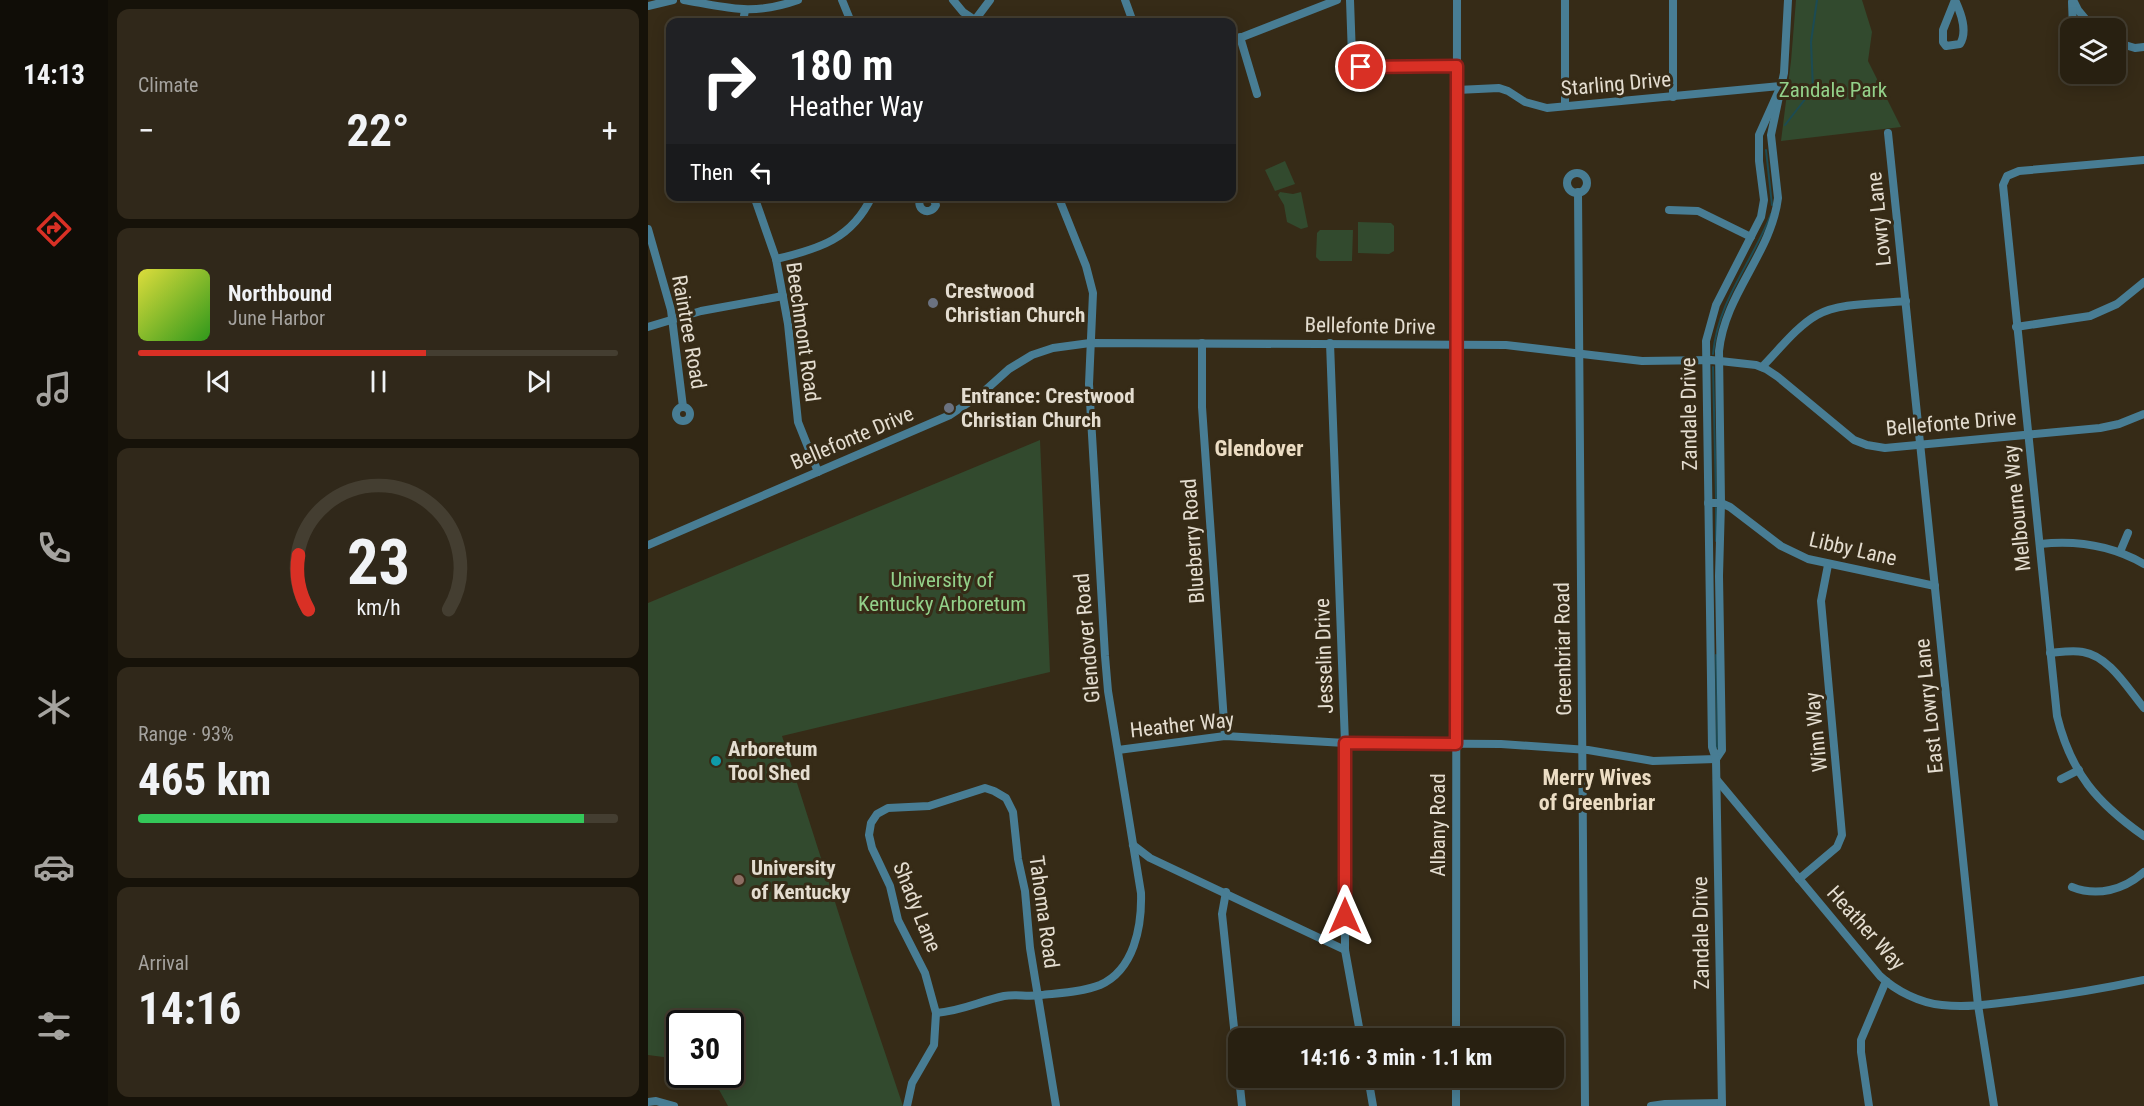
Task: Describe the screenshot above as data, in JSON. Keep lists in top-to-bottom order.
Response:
{
  "streets": {
    "street": [
      "Starling Drive",
      "Lowry Lane",
      "Bellefonte Drive",
      "Raintree Road",
      "Beechmont Road",
      "Zandale Drive",
      "Melbourne Way",
      "Blueberry Road",
      "Libby Lane",
      "Glendover Road",
      "Greenbriar Road",
      "Jesselin Drive",
      "East Lowry Lane",
      "Heather Way",
      "Winn Way",
      "Albany Road",
      "Shady Lane",
      "Tahoma Road"
    ]
  },
  "crossings": [
    ["Starling Drive", "Zandale Drive"],
    ["Starling Drive", "Albany Road"],
    ["Lowry Lane", "East Lowry Lane"],
    ["Bellefonte Drive", "Beechmont Road"],
    ["Bellefonte Drive", "Zandale Drive"],
    ["Bellefonte Drive", "Melbourne Way"],
    ["Bellefonte Drive", "Blueberry Road"],
    ["Bellefonte Drive", "Glendover Road"],
    ["Bellefonte Drive", "Greenbriar Road"],
    ["Bellefonte Drive", "Jesselin Drive"],
    ["Bellefonte Drive", "East Lowry Lane"],
    ["Bellefonte Drive", "Albany Road"],
    ["Zandale Drive", "Libby Lane"],
    ["Zandale Drive", "Heather Way"],
    ["Blueberry Road", "Heather Way"],
    ["Libby Lane", "East Lowry Lane"],
    ["Libby Lane", "Winn Way"],
    ["Glendover Road", "Heather Way"],
    ["Glendover Road", "Shady Lane"],
    ["Glendover Road", "Tahoma Road"],
    ["Greenbriar Road", "Heather Way"],
    ["Jesselin Drive", "Heather Way"],
    ["East Lowry Lane", "Heather Way"],
    ["Heather Way", "Winn Way"],
    ["Heather Way", "Albany Road"],
    ["Shady Lane", "Tahoma Road"]
  ],
  "districts": ["Glendover", "Merry Wives of Greenbriar"],
  "parks": ["Zandale Park", "University of Kentucky Arboretum"],
  "places": [
    "Crestwood Christian Church",
    "Entrance: Crestwood Christian Church",
    "Arboretum Tool Shed",
    "University of Kentucky"
  ],
  "page": {
    "tabs": "14:13",
    "tile": [
      "Climate",
      ["Range · 93%", "465 km"],
      ["Arrival", "14:16"]
    ],
    "turn": ["180 m", "Heather Way"],
    "heat": ["−", "22°", "+"],
    "then": "Then",
    "song": ["Northbound", "June Harbor"],
    "limit": "30",
    "trip": "14:16 · 3 min · 1.1 km",
    "gauge": ["23", "km/h"]
  }
}
